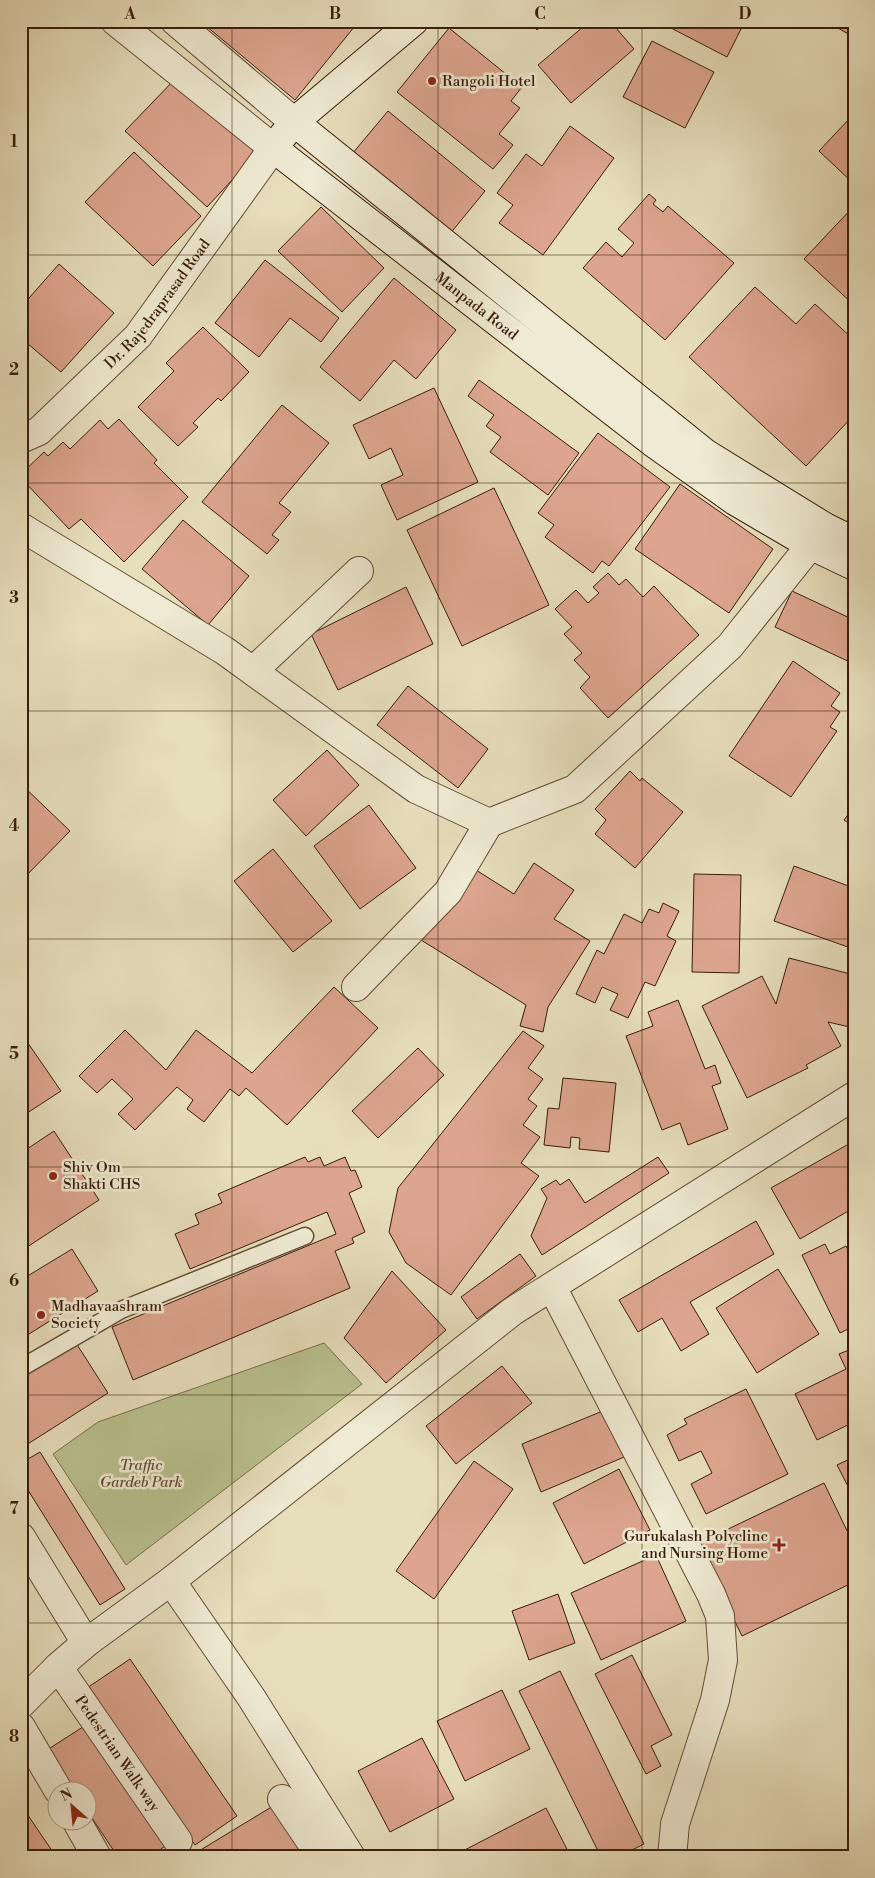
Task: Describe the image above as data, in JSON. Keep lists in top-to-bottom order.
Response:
{
  "streets": {
    "street": ["Dr. Rajedraprasad Road", "Manpada Road", "Pedestrian Walk way"]
  },
  "crossings": [
    ["Dr. Rajedraprasad Road", "Manpada Road"]
  ],
  "parks": ["Traffic Gardeb Park"],
  "places": {
    "other": ["Rangoli Hotel", "Shiv Om Shakti CHS", "Madhavaashram Society"],
    "health": ["Gurukalash Polyclinc and Nursing Home"]
  },
  "north": "top left",
  "grid": {
    "columns": [
      "A",
      "B",
      "C",
      "D"
    ],
    "rows": [
      "1",
      "2",
      "3",
      "4",
      "5",
      "6",
      "7",
      "8"
    ]
  }
}
